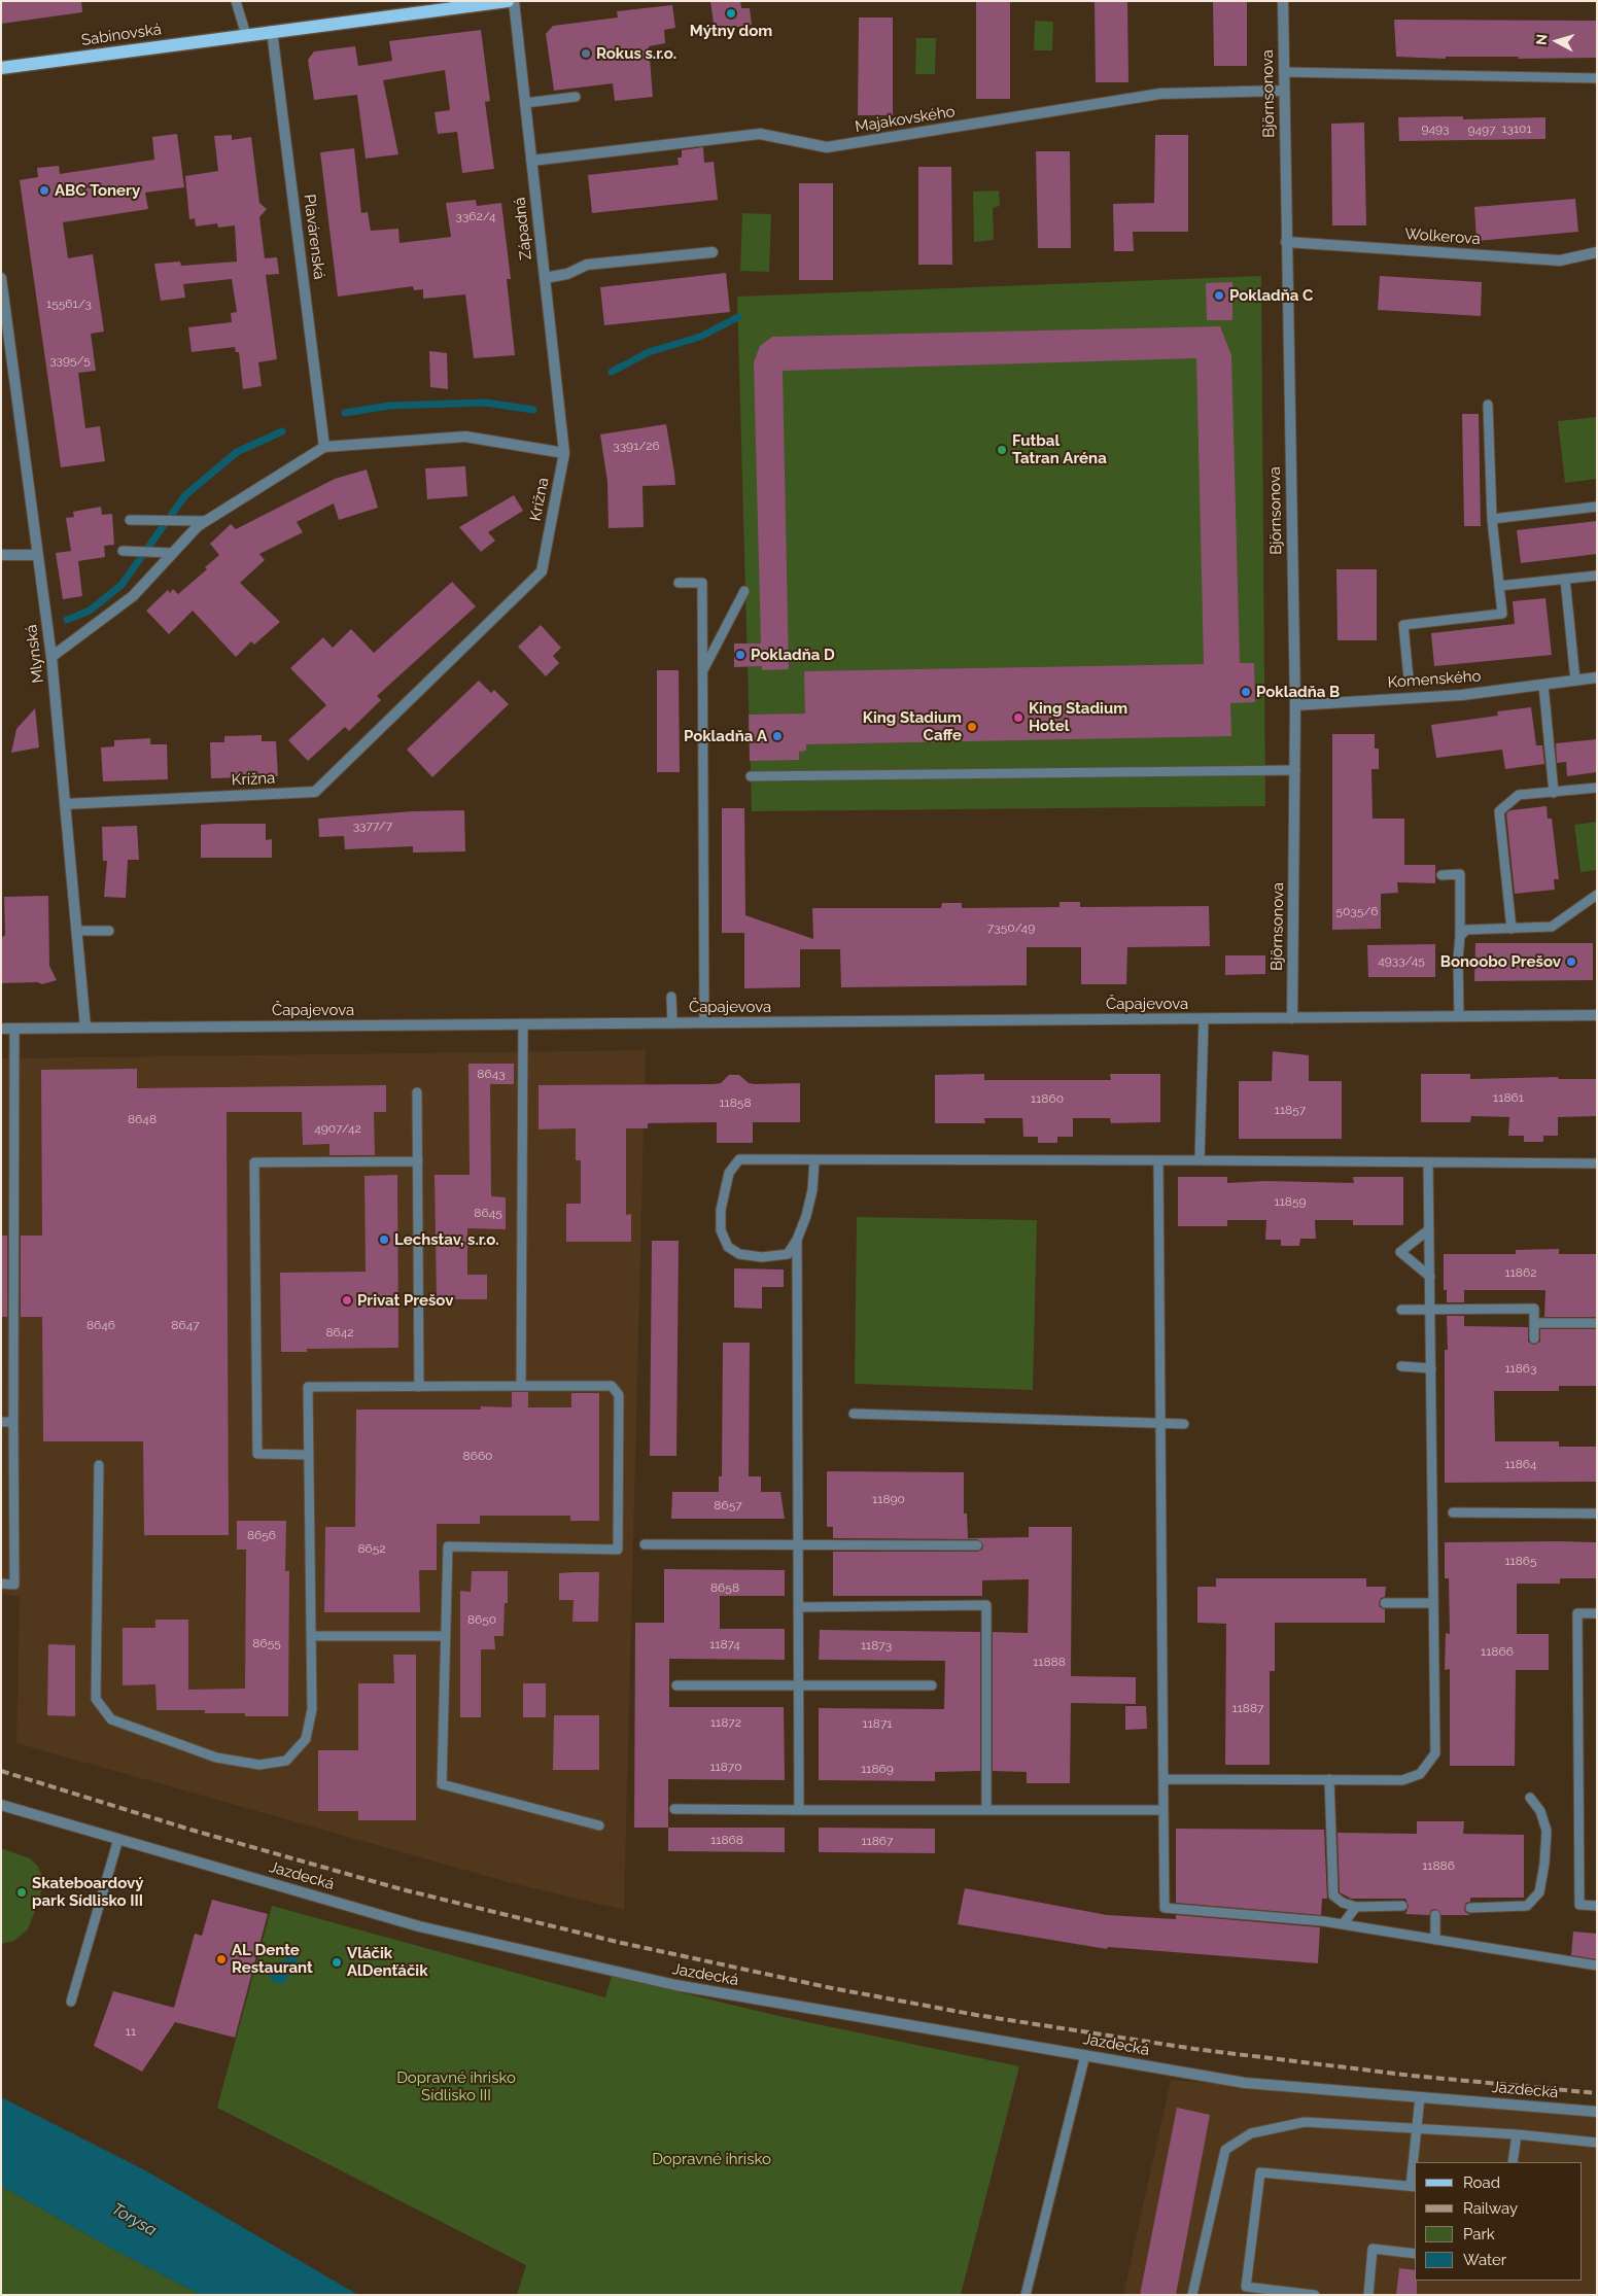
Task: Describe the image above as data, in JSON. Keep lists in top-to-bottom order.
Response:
{
  "streets": {
    "main road": ["Sabinovská"],
    "street": [
      "Björnsonova",
      "Majakovského",
      "Západná",
      "Plavárenská",
      "Wolkerova",
      "Krížna",
      "Mlynská",
      "Komenského",
      "Čapajevova",
      "Jazdecká"
    ]
  },
  "crossings": [
    ["Sabinovská", "Plavárenská"],
    ["Björnsonova", "Majakovského"],
    ["Björnsonova", "Wolkerova"],
    ["Björnsonova", "Komenského"],
    ["Björnsonova", "Čapajevova"],
    ["Majakovského", "Západná"],
    ["Západná", "Krížna"],
    ["Krížna", "Mlynská"],
    ["Mlynská", "Čapajevova"]
  ],
  "water": ["Torysa"],
  "parks": ["Dopravné ihrisko Sídlisko III", "Dopravné ihrisko"],
  "places": [
    "Mýtny dom",
    "Rokus s.r.o.",
    "ABC Tonery",
    "Pokladňa C",
    "Futbal Tatran Aréna",
    "Pokladňa D",
    "Pokladňa B",
    "King Stadium Hotel",
    "King Stadium Caffe",
    "Pokladňa A",
    "Bonoobo Prešov",
    "Lechstav, s.r.o.",
    "Privat Prešov",
    "Skateboardový park Sídlisko III",
    "AL Dente Restaurant",
    "Vláčik AlDenťáčik"
  ],
  "house_numbers": [
    "9493",
    "13101",
    "9497",
    "3362/4",
    "15561/3",
    "3395/5",
    "3391/26",
    "3377/7",
    "5035/6",
    "7350/49",
    "4933/45",
    "8643",
    "11861",
    "11860",
    "11858",
    "11857",
    "8648",
    "4907/42",
    "11859",
    "8645",
    "11862",
    "8646",
    "8647",
    "8642",
    "11863",
    "8660",
    "11864",
    "11890",
    "8657",
    "8656",
    "8652",
    "11865",
    "8658",
    "8650",
    "8655",
    "11874",
    "11873",
    "11866",
    "11888",
    "11887",
    "11872",
    "11871",
    "11870",
    "11869",
    "11868",
    "11867",
    "11886",
    "11"
  ],
  "legend": [
    "Road",
    "Railway",
    "Park",
    "Water"
  ],
  "north": "left"
}
